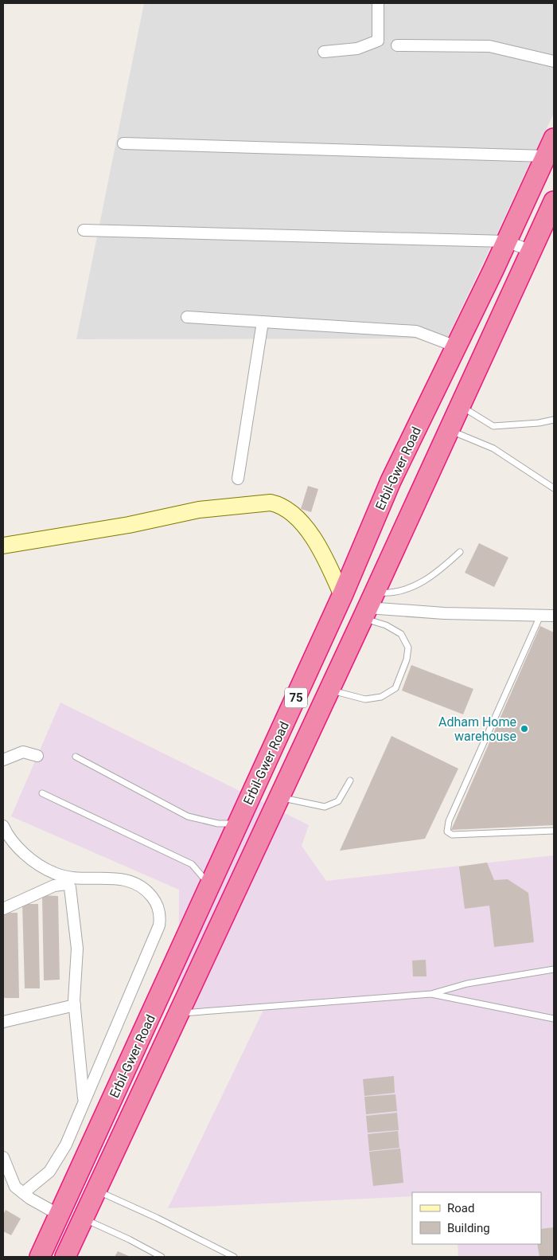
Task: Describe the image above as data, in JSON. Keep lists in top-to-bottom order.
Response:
{
  "streets": {
    "highway": ["Erbil-Gwer Road", "75"]
  },
  "places": ["Adham Home warehouse"],
  "legend": ["Road", "Building"]
}
